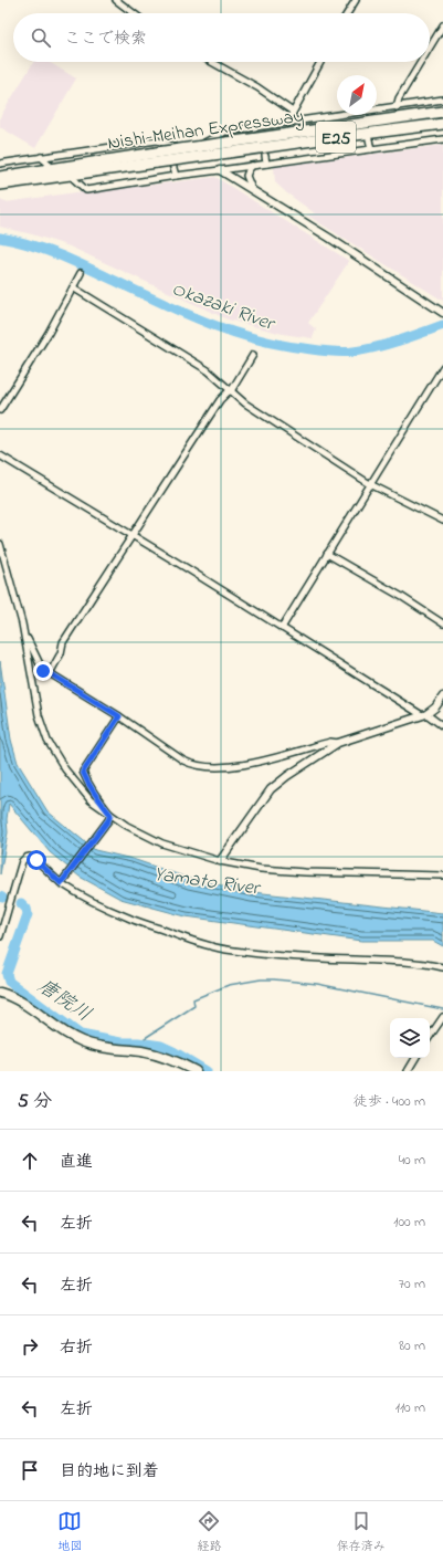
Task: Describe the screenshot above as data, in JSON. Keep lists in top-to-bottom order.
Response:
{
  "streets": {
    "highway": ["Nishi-Meihan Expressway", "E25"]
  },
  "water": ["Okazaki River", "Yamato River", "唐院川"],
  "north": "top right",
  "page": {
    "search": "ここで検索",
    "heading": ["5 分", "徒歩 · 400 m"],
    "list": [
      ["直進", "40 m"],
      ["左折", "100 m"],
      ["左折", "70 m"],
      ["右折", "80 m"],
      ["左折", "110 m"],
      "目的地に到着"
    ],
    "nav": ["地図", "経路", "保存済み"]
  }
}
